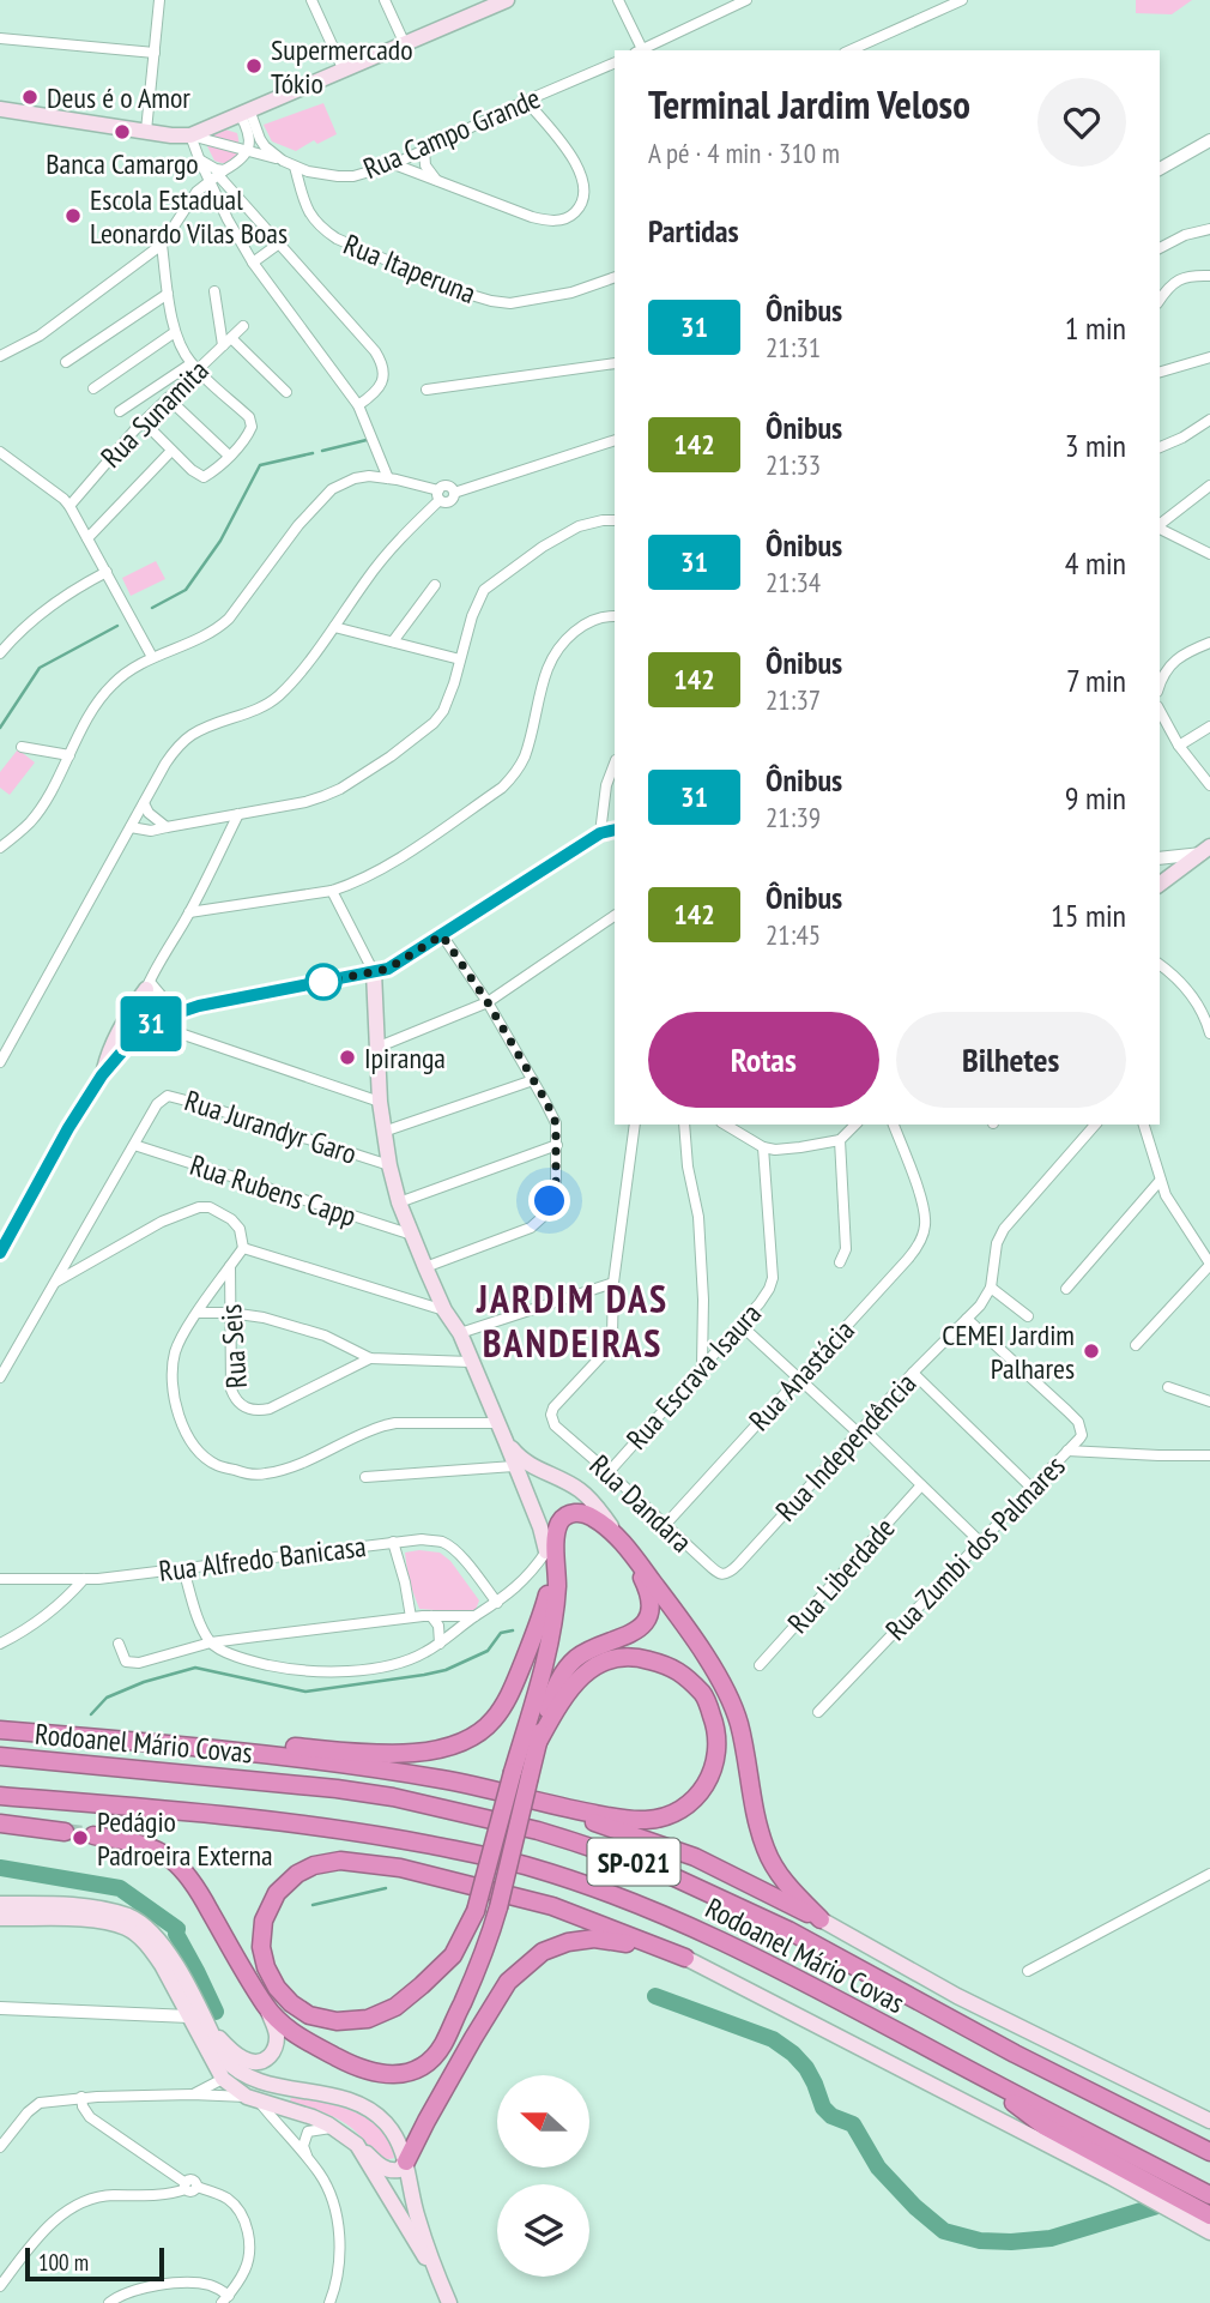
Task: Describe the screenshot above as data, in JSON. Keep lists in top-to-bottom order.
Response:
{
  "streets": {
    "highway": ["Rodoanel Mário Covas", "SP-021"],
    "street": [
      "Rua Campo Grande",
      "Rua Itaperuna",
      "Rua Sunamita",
      "Rua Jurandyr Garo",
      "Rua Rubens Capp",
      "Rua Seis",
      "Rua Anastácia",
      "Rua Escrava Isaura",
      "Rua Independência",
      "Rua Dandara",
      "Rua Zumbi dos Palmares",
      "Rua Alfredo Banicasa",
      "Rua Liberdade"
    ]
  },
  "crossings": [
    ["Rua Campo Grande", "Rua Itaperuna"],
    ["Rua Jurandyr Garo", "Rua Rubens Capp"],
    ["Rua Anastácia", "Rua Dandara"],
    ["Rua Escrava Isaura", "Rua Dandara"],
    ["Rua Independência", "Rua Dandara"]
  ],
  "districts": ["JARDIM DAS BANDEIRAS"],
  "places": [
    "Supermercado Tókio",
    "Deus é o Amor",
    "Banca Camargo",
    "Escola Estadual Leonardo Vilas Boas",
    "Ipiranga",
    "CEMEI Jardim Palhares",
    "Pedágio Padroeira Externa"
  ],
  "lines": ["bus line 31"],
  "scale_bar": "100 m",
  "north": "left",
  "page": {
    "on_map": "31",
    "heading": [
      ["Terminal Jardim Veloso", "A pé · 4 min · 310 m"],
      "Partidas"
    ],
    "list": [
      {
        "mark": "31",
        "name": "Ônibus",
        "note": "21:31",
        "value": "1 min"
      },
      {
        "mark": "142",
        "name": "Ônibus",
        "note": "21:33",
        "value": "3 min"
      },
      {
        "mark": "31",
        "name": "Ônibus",
        "note": "21:34",
        "value": "4 min"
      },
      {
        "mark": "142",
        "name": "Ônibus",
        "note": "21:37",
        "value": "7 min"
      },
      {
        "mark": "31",
        "name": "Ônibus",
        "note": "21:39",
        "value": "9 min"
      },
      {
        "mark": "142",
        "name": "Ônibus",
        "note": "21:45",
        "value": "15 min"
      }
    ],
    "buttons": ["Rotas", "Bilhetes"],
    "scale": "100 m"
  }
}
